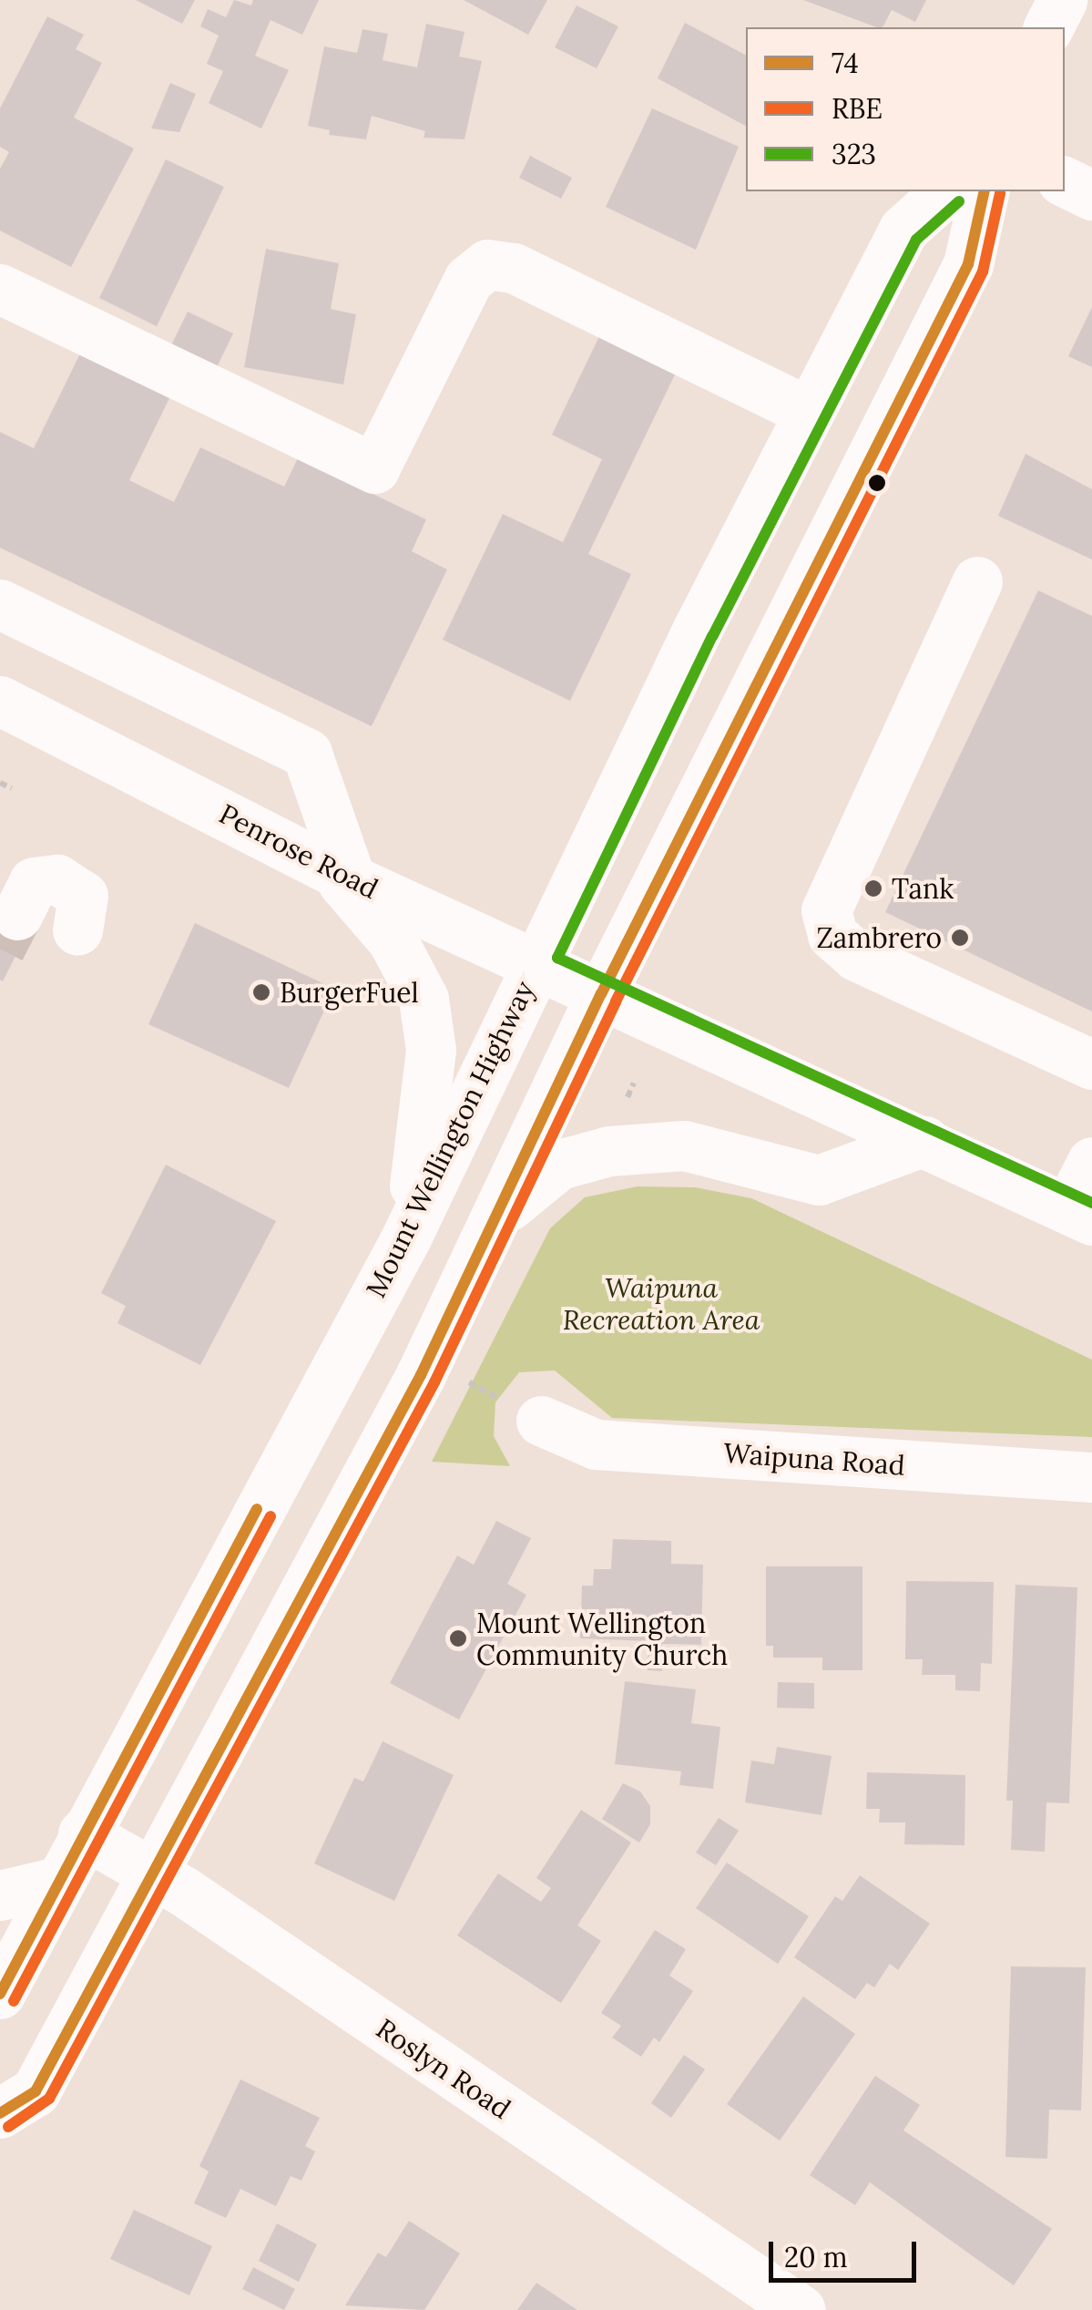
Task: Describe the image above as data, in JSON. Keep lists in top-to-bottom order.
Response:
{
  "streets": {
    "main road": [
      "Penrose Road",
      "Mount Wellington Highway",
      "Waipuna Road",
      "Roslyn Road"
    ]
  },
  "crossings": [
    ["Penrose Road", "Mount Wellington Highway"],
    ["Mount Wellington Highway", "Roslyn Road"]
  ],
  "parks": ["Waipuna Recreation Area"],
  "places": [
    "Tank",
    "Zambrero",
    "BurgerFuel",
    "Mount Wellington Community Church"
  ],
  "lines": ["transit line 74", "transit line RBE", "transit line 323"],
  "legend": ["74", "RBE", "323"],
  "scale_bar": "20 m"
}
